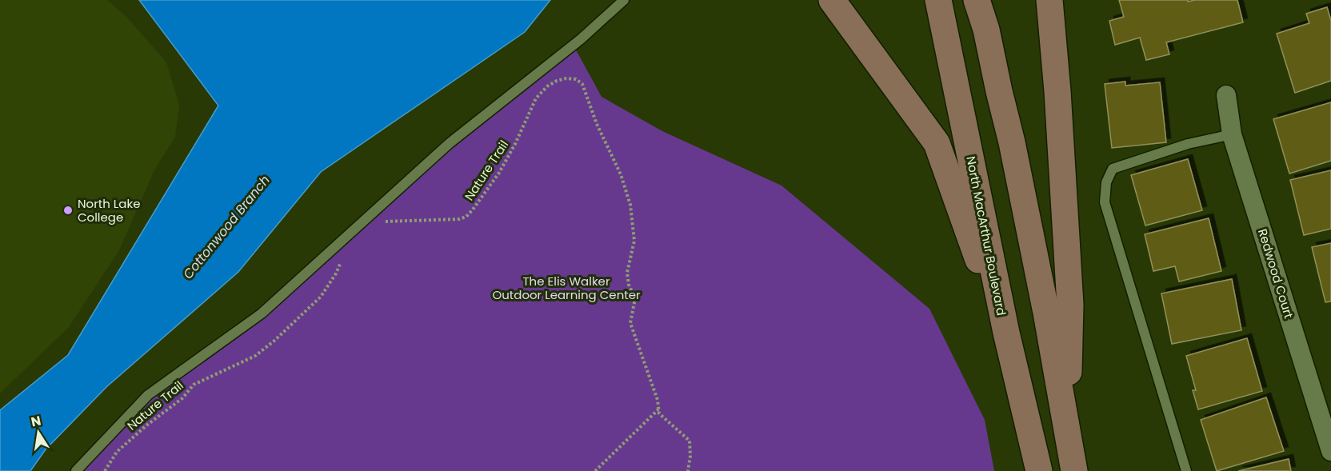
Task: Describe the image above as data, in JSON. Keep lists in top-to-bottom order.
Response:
{
  "streets": {
    "main road": ["North MacArthur Boulevard"],
    "street": ["Redwood Court"],
    "path": ["Nature Trail"]
  },
  "water": ["Cottonwood Branch"],
  "parks": ["The Elis Walker Outdoor Learning Center"],
  "places": ["North Lake College"],
  "north": "top"
}
